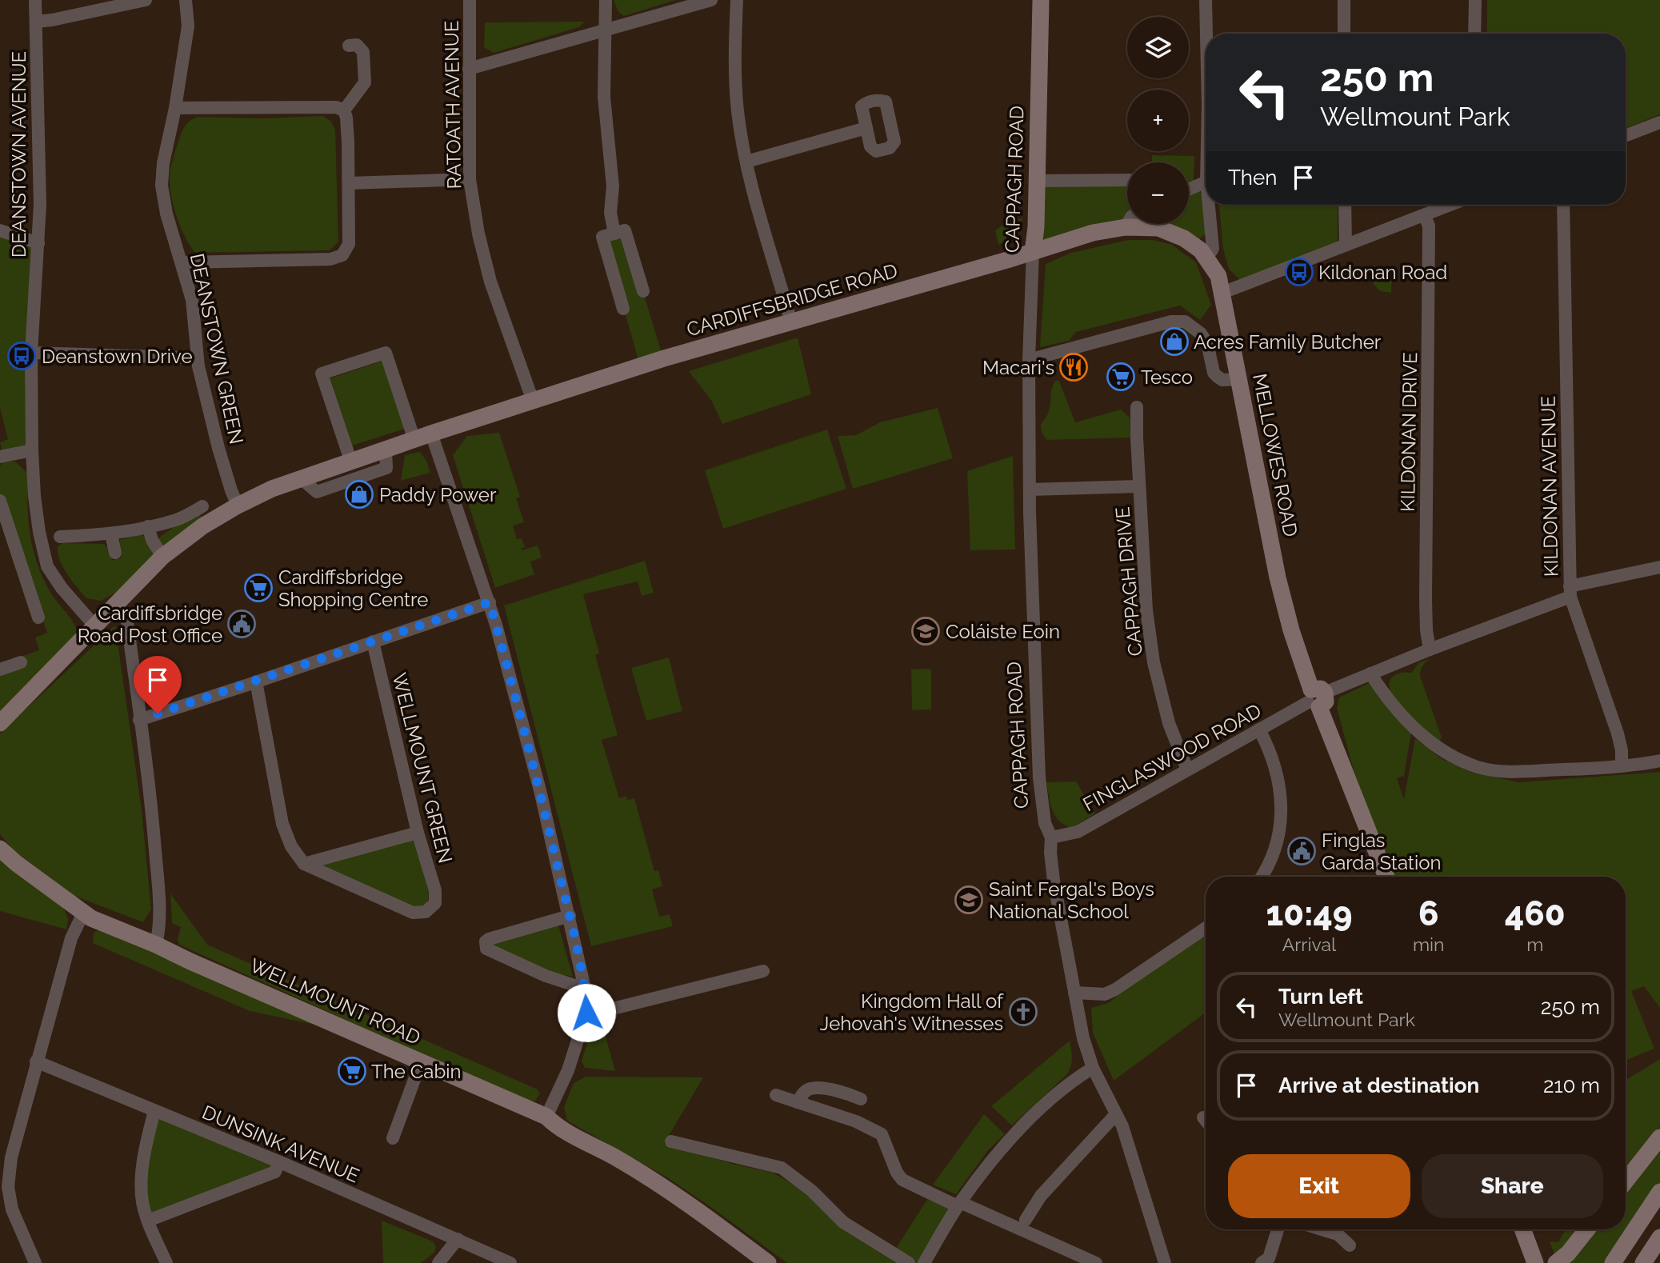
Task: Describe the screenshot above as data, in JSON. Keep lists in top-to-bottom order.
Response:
{
  "streets": {
    "main road": [
      "CAPPAGH ROAD",
      "CARDIFFSBRIDGE ROAD",
      "MELLOWES ROAD",
      "WELLMOUNT ROAD"
    ],
    "street": [
      "RATOATH AVENUE",
      "DEANSTOWN AVENUE",
      "DEANSTOWN GREEN",
      "KILDONAN DRIVE",
      "KILDONAN AVENUE",
      "CAPPAGH DRIVE",
      "FINGLASWOOD ROAD",
      "WELLMOUNT GREEN",
      "DUNSINK AVENUE"
    ]
  },
  "crossings": [
    ["RATOATH AVENUE", "CARDIFFSBRIDGE ROAD"],
    ["DEANSTOWN AVENUE", "CARDIFFSBRIDGE ROAD"],
    ["CAPPAGH ROAD", "CARDIFFSBRIDGE ROAD"],
    ["CAPPAGH ROAD", "CAPPAGH DRIVE"],
    ["CAPPAGH ROAD", "FINGLASWOOD ROAD"],
    ["CARDIFFSBRIDGE ROAD", "DEANSTOWN GREEN"],
    ["CARDIFFSBRIDGE ROAD", "MELLOWES ROAD"],
    ["KILDONAN DRIVE", "FINGLASWOOD ROAD"],
    ["MELLOWES ROAD", "FINGLASWOOD ROAD"],
    ["KILDONAN AVENUE", "FINGLASWOOD ROAD"],
    ["CAPPAGH DRIVE", "FINGLASWOOD ROAD"]
  ],
  "places": {
    "bus stop": ["Kildonan Road", "Deanstown Drive"],
    "shop": ["Acres Family Butcher", "Paddy Power"],
    "restaurant": ["Macari's"],
    "supermarket": ["Tesco", "Cardiffsbridge Shopping Centre", "The Cabin"],
    "public building": ["Cardiffsbridge Road Post Office", "Finglas Garda Station"],
    "school or university": ["Coláiste Eoin", "Saint Fergal's Boys National School"],
    "church": ["Kingdom Hall of Jehovah's Witnesses"]
  },
  "page": {
    "map_buttons": ["+", "−"],
    "turn": ["250 m", "Wellmount Park"],
    "then": "Then",
    "eta": [
      "10:49",
      "Arrival",
      "6",
      "min",
      "460",
      "m"
    ],
    "list": [
      {
        "name": "Turn left",
        "note": "Wellmount Park",
        "value": "250 m"
      },
      {
        "name": "Arrive at destination",
        "value": "210 m"
      }
    ],
    "buttons": ["Exit", "Share"]
  }
}
